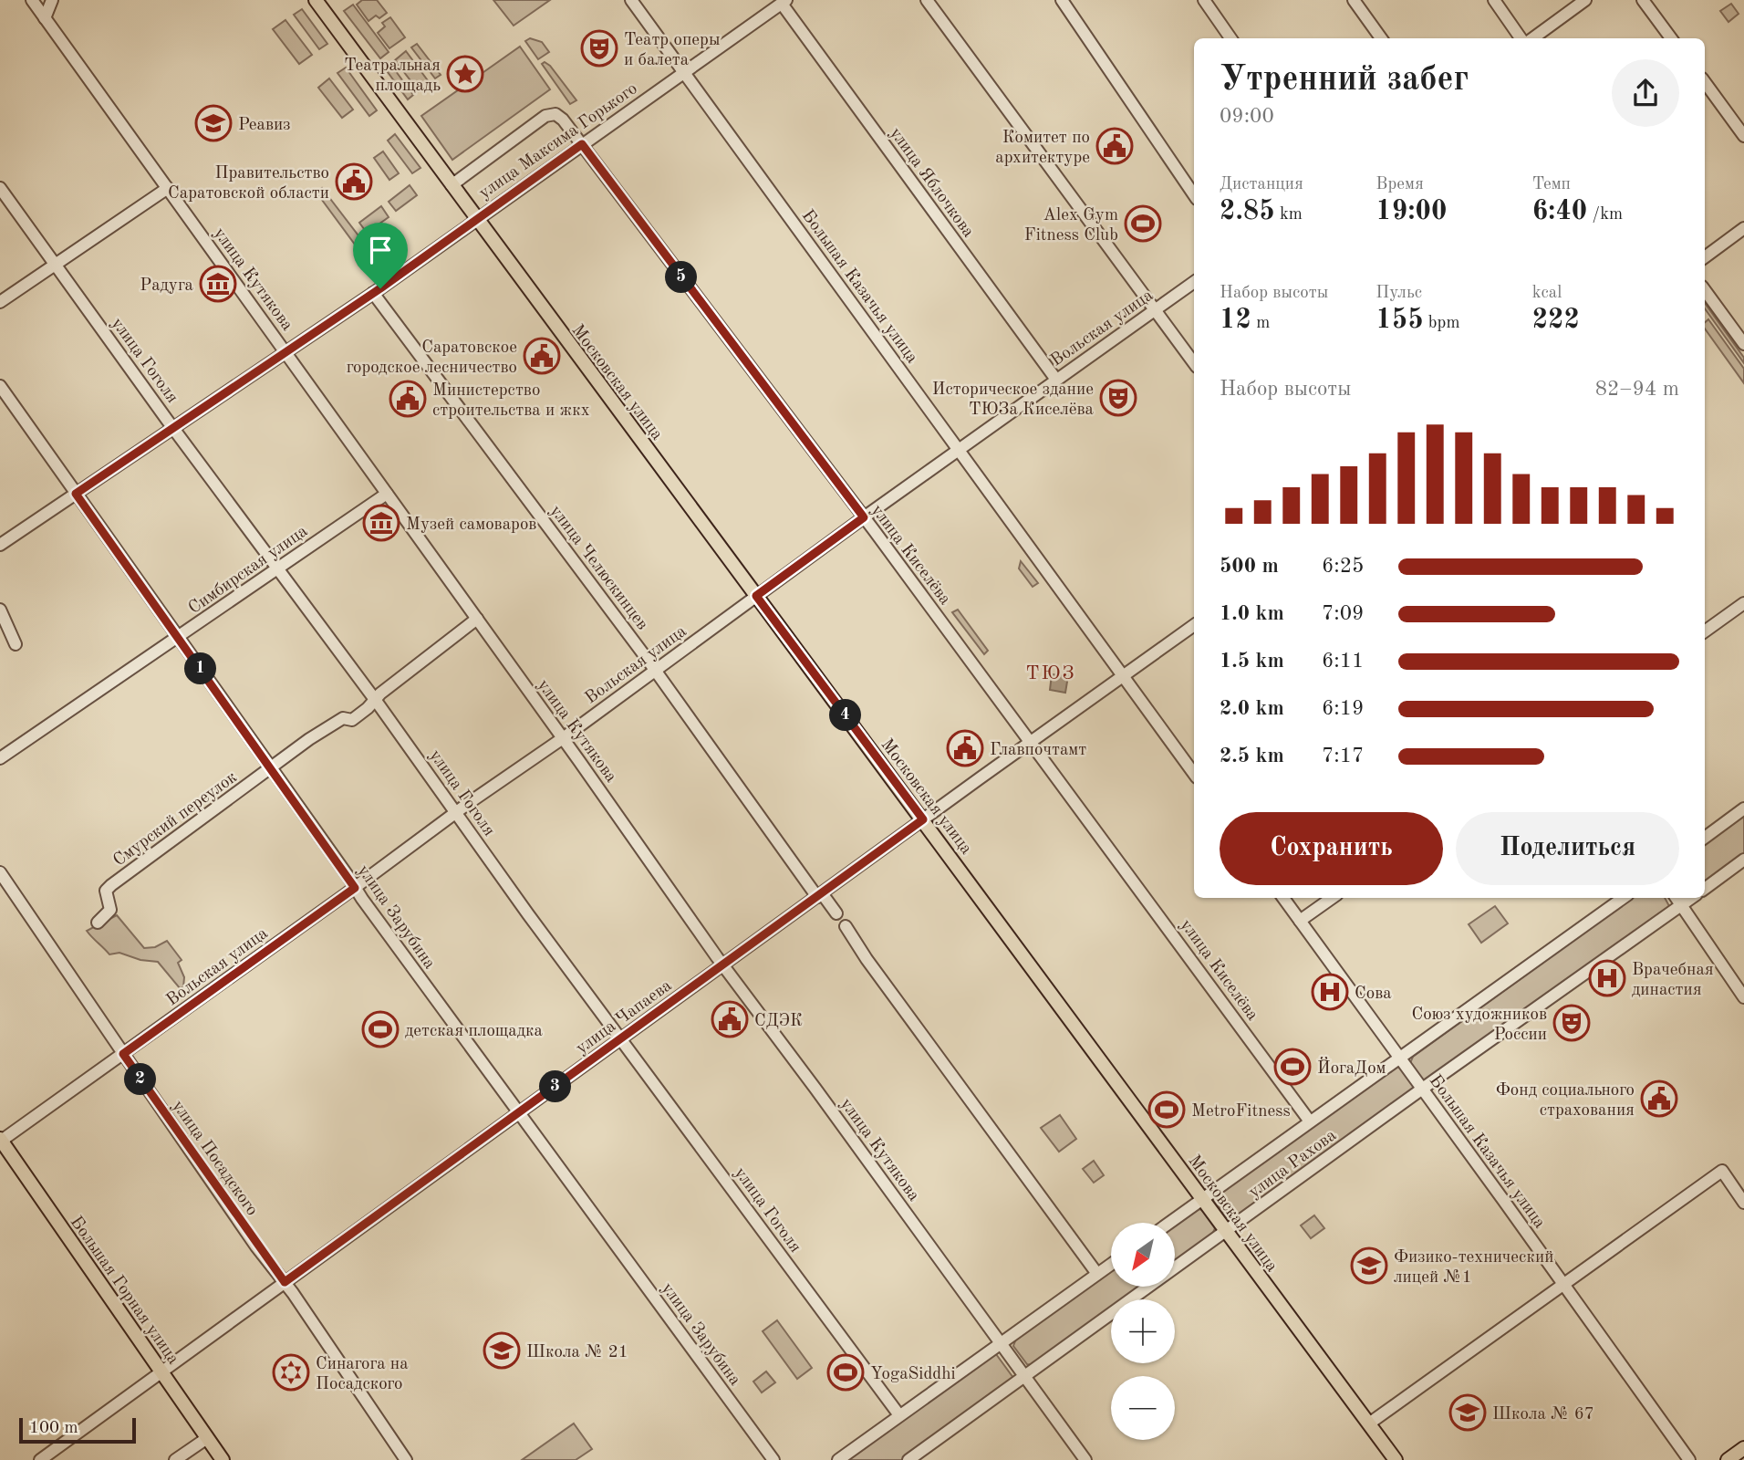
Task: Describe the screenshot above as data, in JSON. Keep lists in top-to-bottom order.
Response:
{
  "streets": {
    "main road": ["Московская улица", "Большая Горная улица"],
    "street": [
      "улица Максима Горького",
      "улица Яблочкова",
      "улица Кутякова",
      "Большая Казачья улица",
      "Вольская улица",
      "улица Гоголя",
      "улица Киселёва",
      "улица Челюскинцев",
      "Симбирская улица",
      "Смурский переулок",
      "улица Зарубина",
      "улица Чапаева",
      "улица Посадского",
      "улица Рахова"
    ]
  },
  "crossings": [
    ["улица Максима Горького", "улица Яблочкова"],
    ["улица Максима Горького", "улица Кутякова"],
    ["улица Максима Горького", "Большая Казачья улица"],
    ["улица Максима Горького", "улица Гоголя"],
    ["улица Максима Горького", "Московская улица"],
    ["улица Максима Горького", "улица Киселёва"],
    ["улица Максима Горького", "улица Челюскинцев"],
    ["улица Максима Горького", "улица Зарубина"],
    ["улица Яблочкова", "Вольская улица"],
    ["улица Кутякова", "Вольская улица"],
    ["улица Кутякова", "Симбирская улица"],
    ["улица Кутякова", "Смурский переулок"],
    ["улица Кутякова", "улица Чапаева"],
    ["улица Кутякова", "улица Рахова"],
    ["Большая Казачья улица", "Вольская улица"],
    ["Большая Казачья улица", "улица Чапаева"],
    ["Большая Казачья улица", "улица Рахова"],
    ["Вольская улица", "улица Гоголя"],
    ["Вольская улица", "Московская улица"],
    ["Вольская улица", "улица Киселёва"],
    ["Вольская улица", "улица Челюскинцев"],
    ["Вольская улица", "улица Зарубина"],
    ["Вольская улица", "улица Посадского"],
    ["Вольская улица", "Большая Горная улица"],
    ["улица Гоголя", "Симбирская улица"],
    ["улица Гоголя", "Смурский переулок"],
    ["улица Гоголя", "улица Чапаева"],
    ["Московская улица", "улица Киселёва"],
    ["Московская улица", "улица Чапаева"],
    ["Московская улица", "улица Рахова"],
    ["улица Киселёва", "улица Чапаева"],
    ["улица Челюскинцев", "улица Чапаева"],
    ["Симбирская улица", "улица Зарубина"],
    ["Смурский переулок", "улица Зарубина"],
    ["улица Зарубина", "улица Чапаева"],
    ["улица Чапаева", "улица Посадского"],
    ["улица Чапаева", "Большая Горная улица"]
  ],
  "districts": ["ТЮЗ"],
  "places": {
    "theatre": ["Театр оперы и балета", "Историческое здание ТЮЗа Киселёва", "Союз художников России"],
    "place": ["Театральная площадь"],
    "school or university": [
      "Реавиз",
      "Физико-технический лицей №1",
      "Школа № 21",
      "Школа № 67"
    ],
    "public building": [
      "Комитет по архитектуре",
      "Правительство Саратовской области",
      "Саратовское городское лесничество",
      "Министерство строительства и жкх",
      "Главпочтамт",
      "СДЭК",
      "Фонд социального страхования"
    ],
    "sports": [
      "Alex Gym Fitness Club",
      "детская площадка",
      "ЙогаДом",
      "MetroFitness",
      "YogaSiddhi"
    ],
    "museum": ["Радуга", "Музей самоваров"],
    "hospital": ["Врачебная династия", "Сова"],
    "synagogue": ["Синагога на Посадского"]
  },
  "scale_bar": "100 m",
  "north": "bottom left",
  "page": {
    "heading": ["Утренний забег", "09:00"],
    "stats": [
      ["Дистанция", "2.85 km"],
      ["Время", "19:00"],
      ["Темп", "6:40 /km"],
      ["Набор высоты", "12 m"],
      ["Пульс", "155 bpm"],
      ["kcal", "222"]
    ],
    "pins": [
      "5",
      "1",
      "4",
      "2",
      "3"
    ],
    "chart": ["Набор высоты", "82–94 m"],
    "list": [
      {
        "name": "500 m",
        "note": "6:25"
      },
      {
        "name": "1.0 km",
        "note": "7:09"
      },
      {
        "name": "1.5 km",
        "note": "6:11"
      },
      {
        "name": "2.0 km",
        "note": "6:19"
      },
      {
        "name": "2.5 km",
        "note": "7:17"
      }
    ],
    "buttons": ["Сохранить", "Поделиться"],
    "map_buttons": ["+", "−"],
    "scale": "100 m"
  }
}
